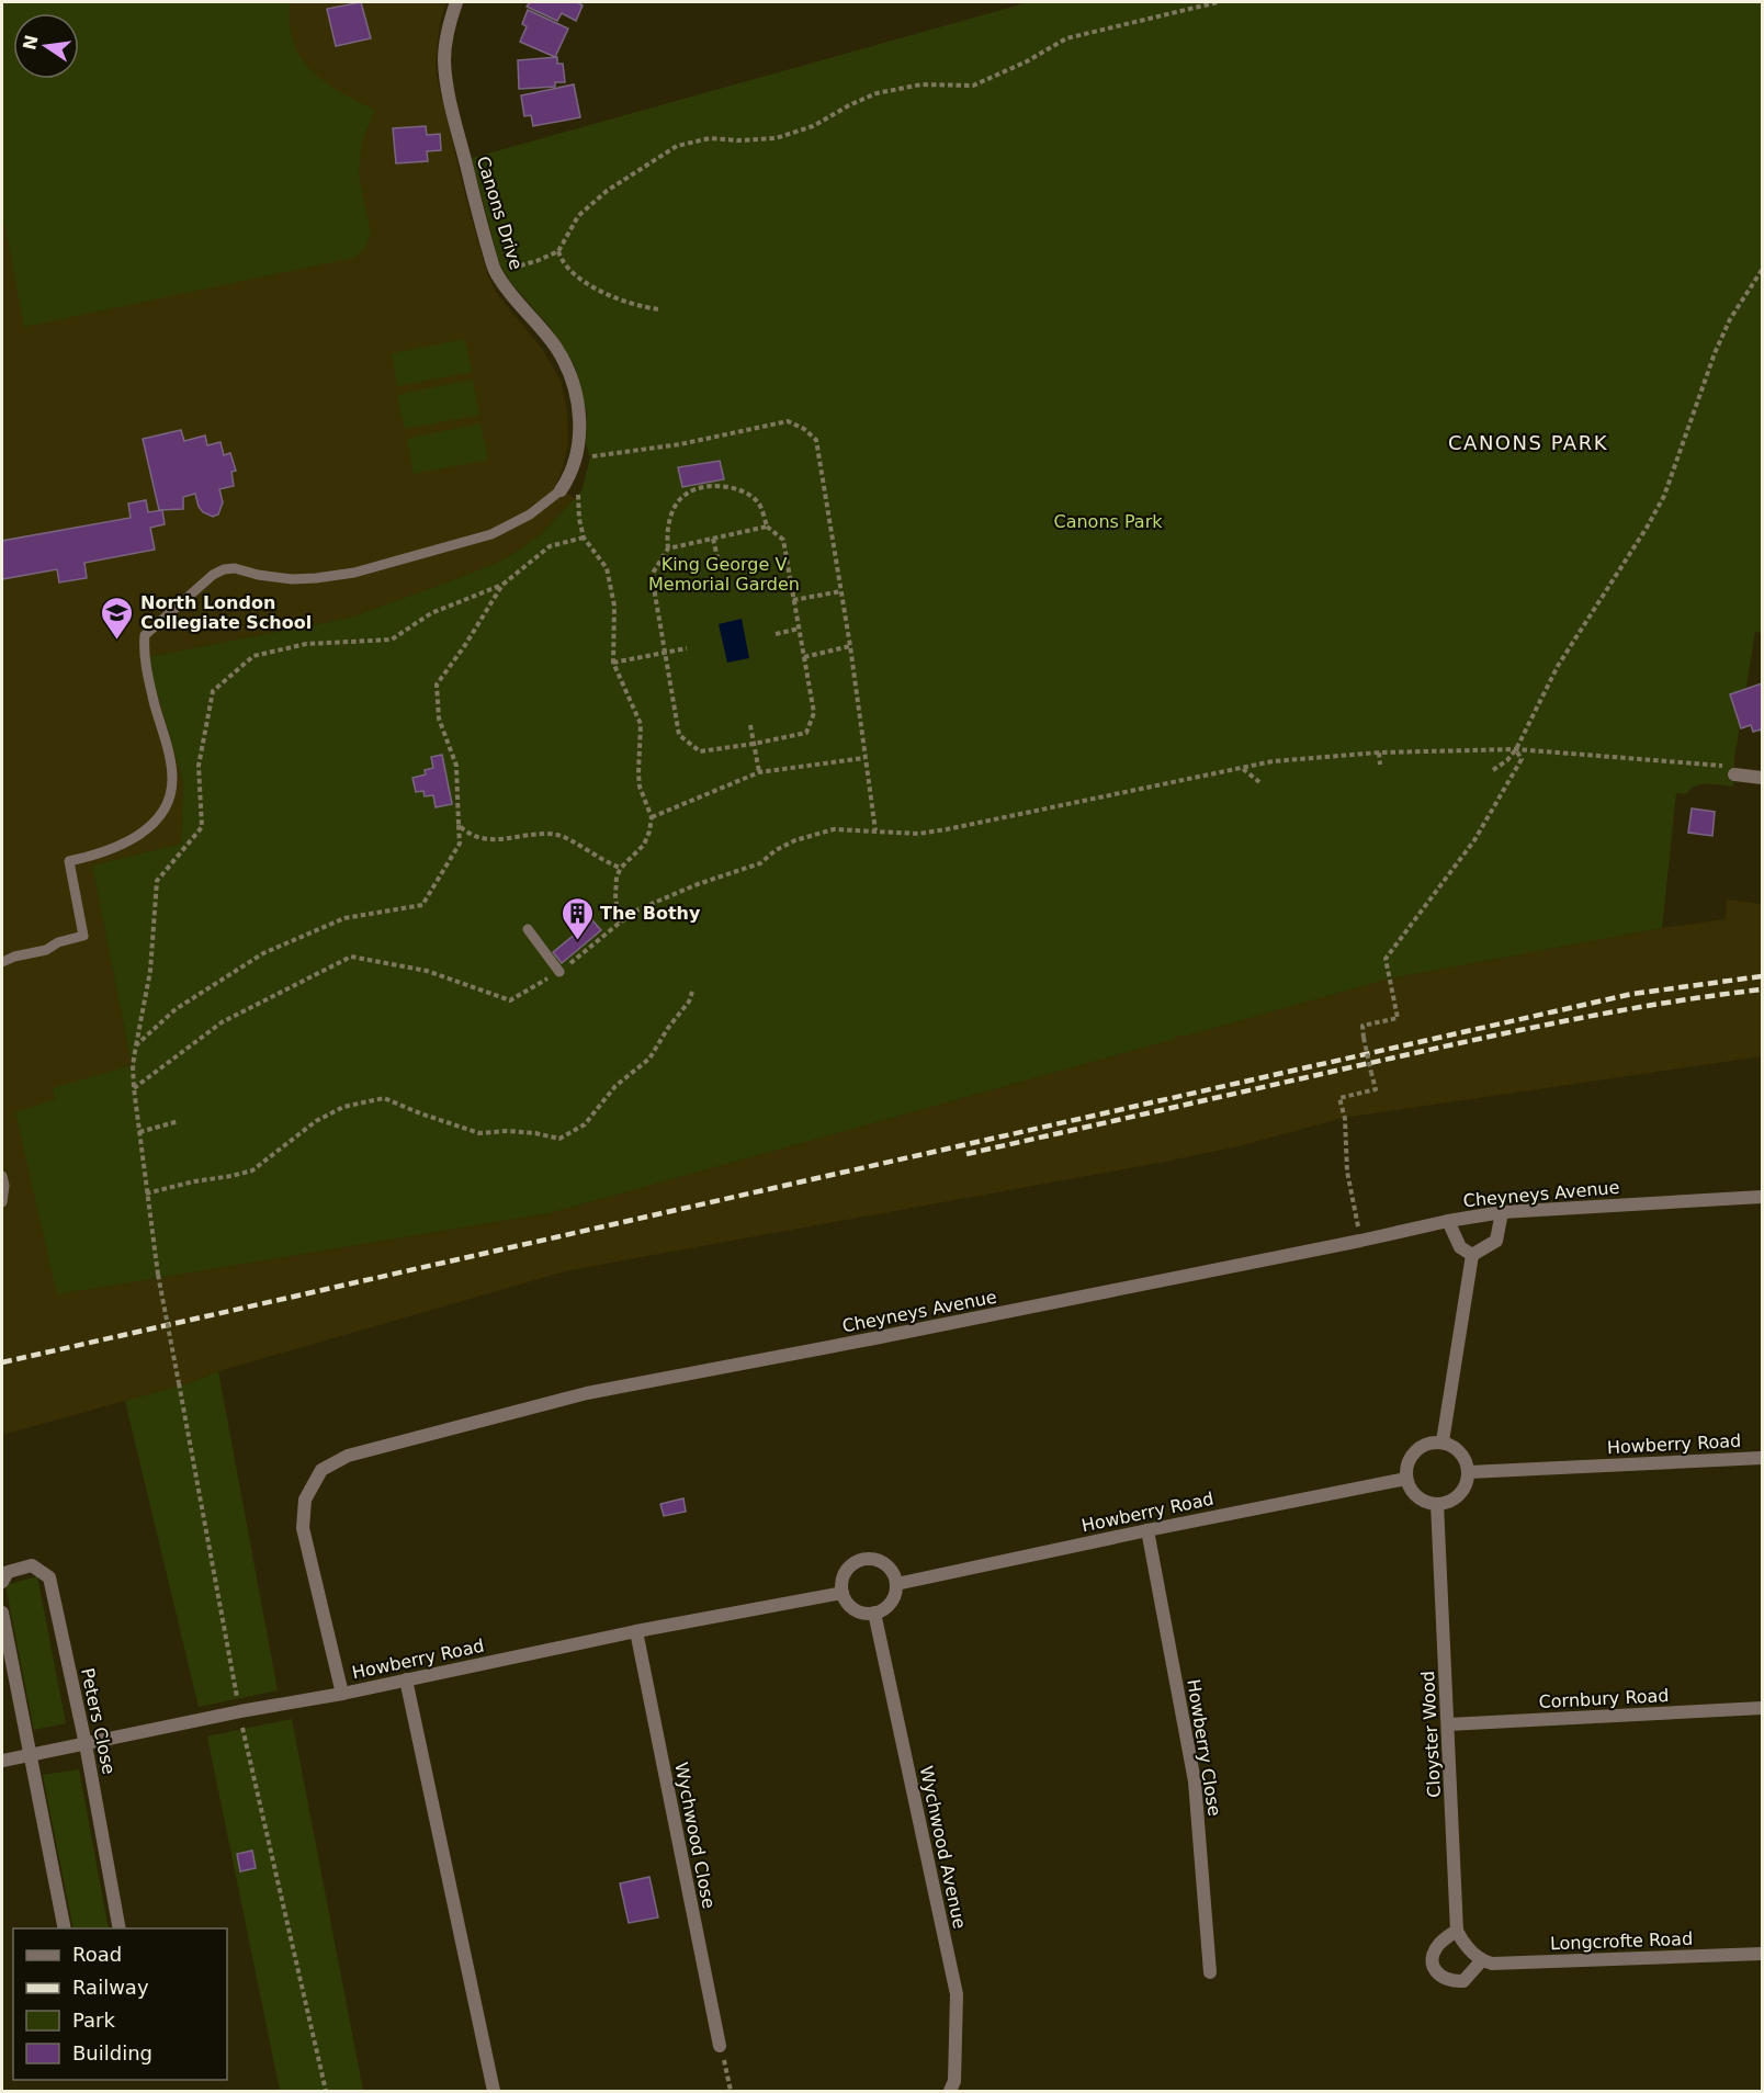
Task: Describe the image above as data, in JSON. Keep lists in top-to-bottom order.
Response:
{
  "streets": {
    "street": [
      "Canons Drive",
      "Cheyneys Avenue",
      "Howberry Road",
      "Cornbury Road",
      "Peters Close",
      "Cloyster Wood",
      "Howberry Close",
      "Wychwood Close",
      "Wychwood Avenue",
      "Longcrofte Road"
    ]
  },
  "crossings": [
    ["Cheyneys Avenue", "Howberry Road"],
    ["Howberry Road", "Peters Close"],
    ["Howberry Road", "Cloyster Wood"],
    ["Howberry Road", "Howberry Close"],
    ["Howberry Road", "Wychwood Close"],
    ["Howberry Road", "Wychwood Avenue"],
    ["Cornbury Road", "Cloyster Wood"],
    ["Cloyster Wood", "Longcrofte Road"]
  ],
  "districts": ["CANONS PARK"],
  "parks": ["Canons Park", "King George V Memorial Garden"],
  "places": {
    "school or university": ["North London Collegiate School"],
    "building": ["The Bothy"]
  },
  "legend": [
    "Road",
    "Railway",
    "Park",
    "Building"
  ],
  "north": "left"
}
